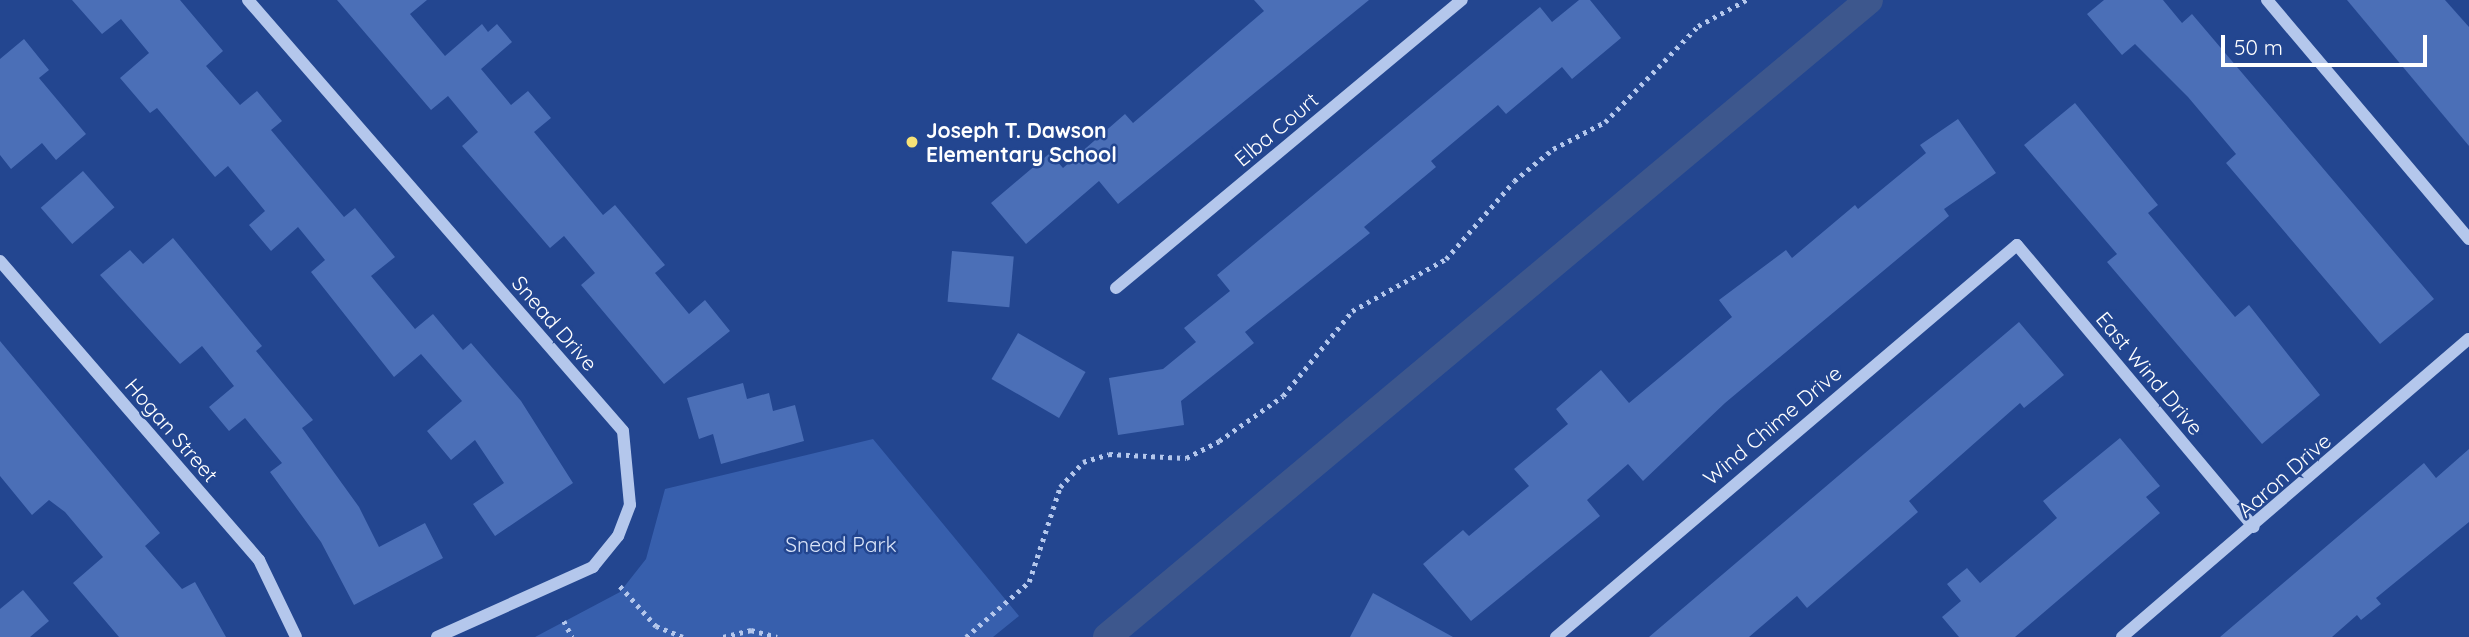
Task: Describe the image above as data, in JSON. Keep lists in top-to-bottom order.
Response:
{
  "streets": {
    "street": [
      "Elba Court",
      "Snead Drive",
      "East Wind Drive",
      "Wind Chime Drive",
      "Hogan Street",
      "Aaron Drive"
    ]
  },
  "crossings": [
    ["East Wind Drive", "Wind Chime Drive"],
    ["East Wind Drive", "Aaron Drive"]
  ],
  "parks": ["Snead Park"],
  "places": ["Joseph T. Dawson Elementary School"],
  "scale_bar": "50 m"
}
